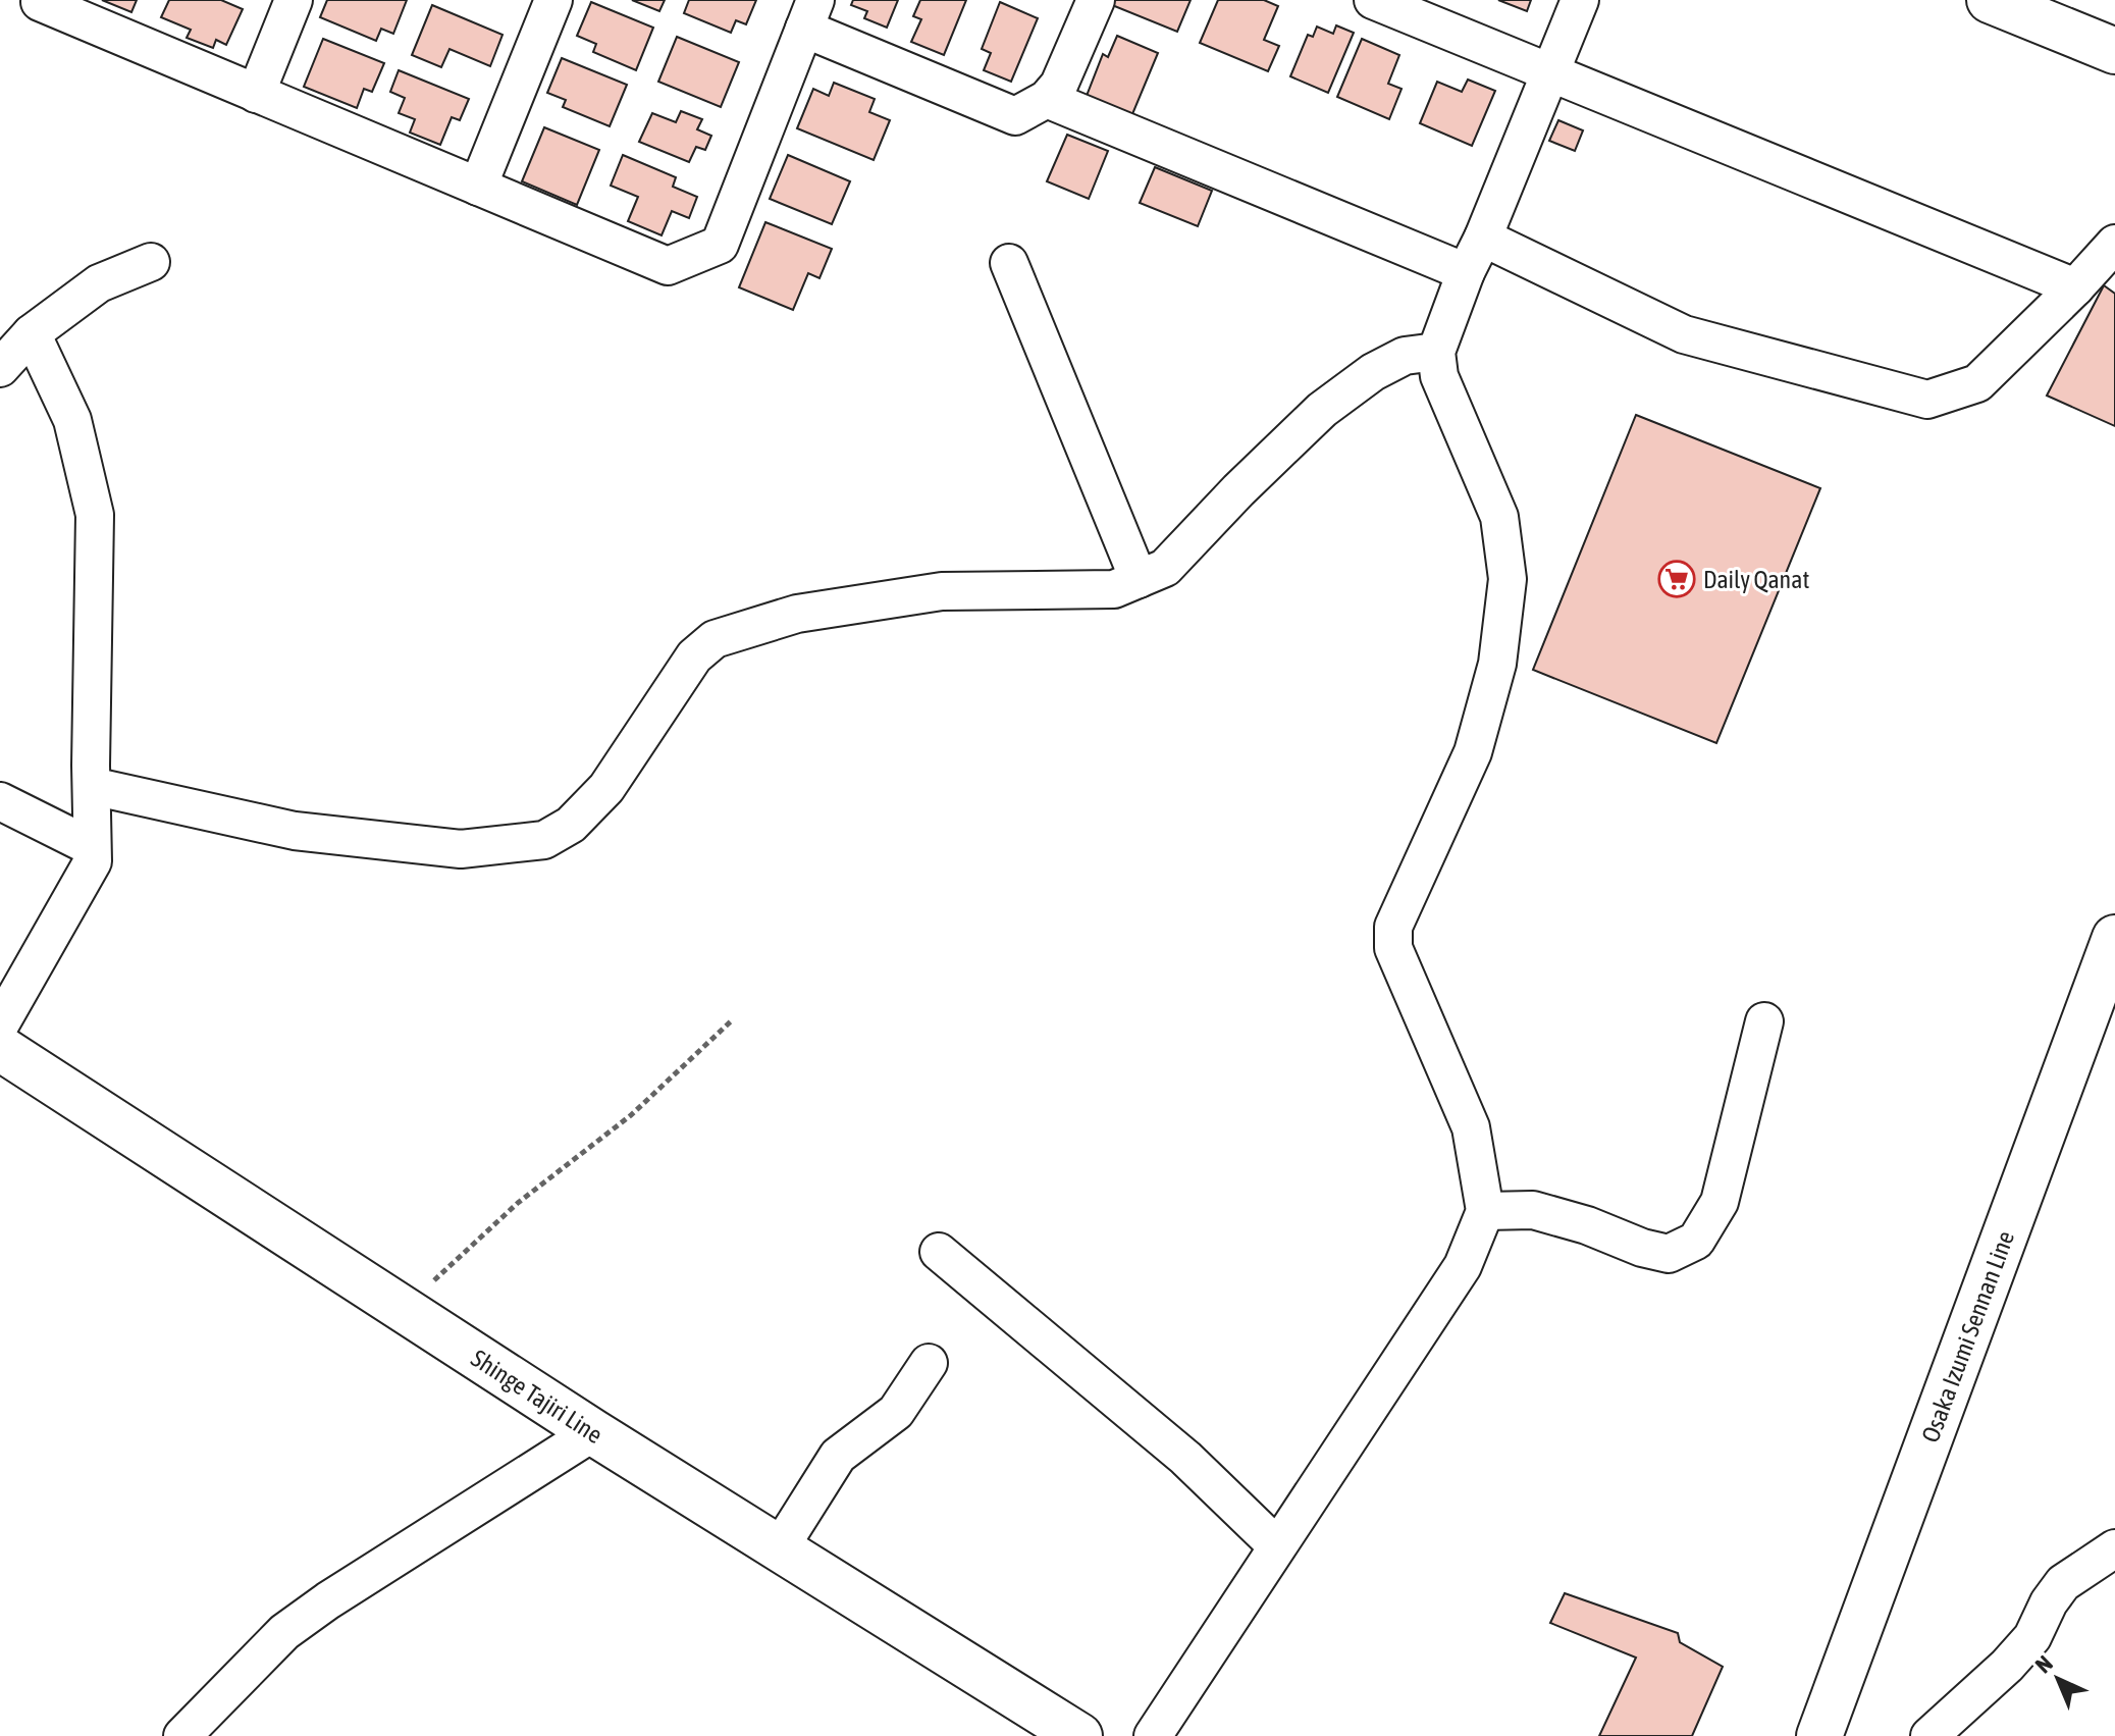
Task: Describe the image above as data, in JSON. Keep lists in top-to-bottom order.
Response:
{
  "streets": {
    "main road": ["Osaka Izumi Sennan Line", "Shinge Tajiri Line"]
  },
  "places": {
    "supermarket": ["Daily Qanat"]
  },
  "north": "top left"
}
